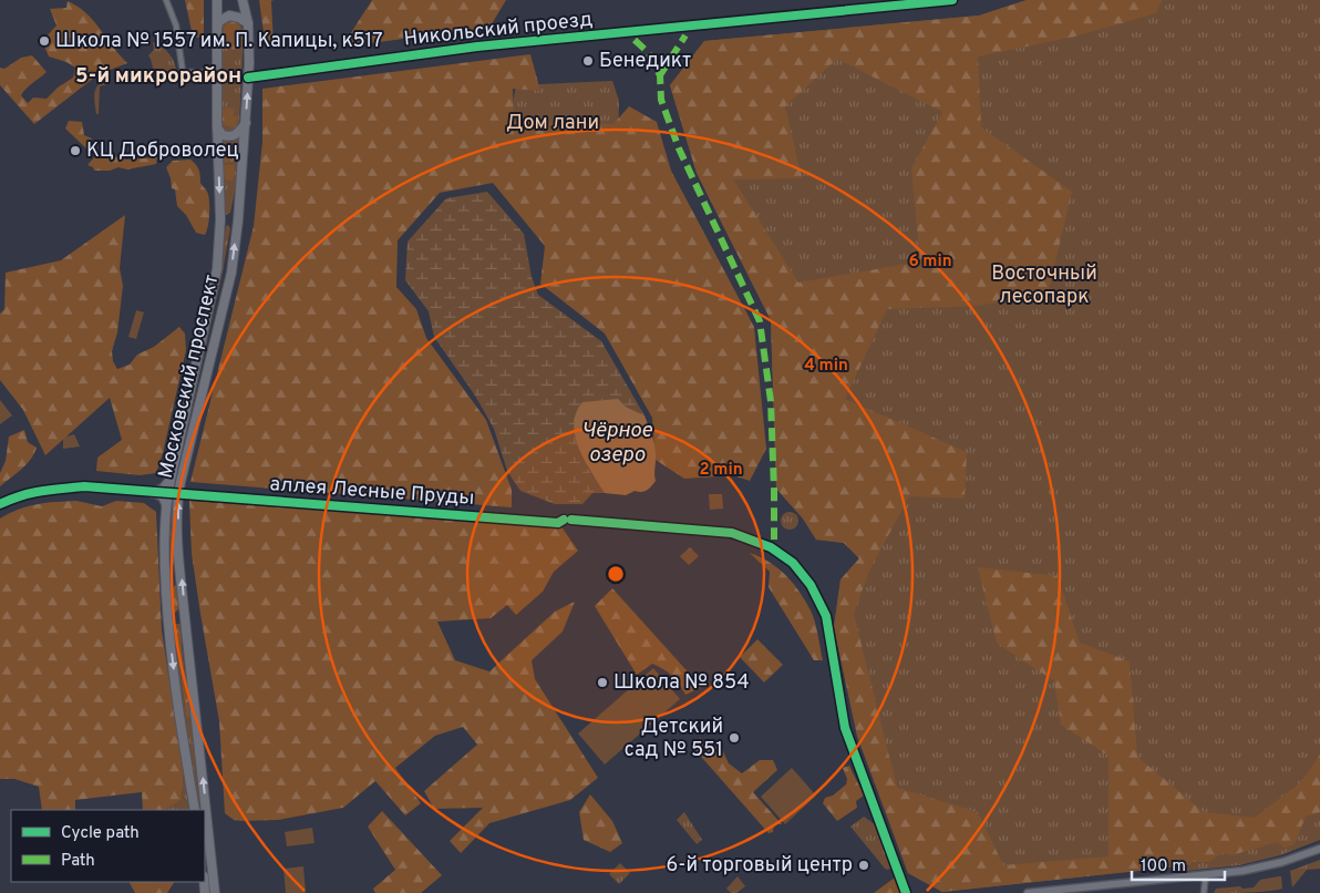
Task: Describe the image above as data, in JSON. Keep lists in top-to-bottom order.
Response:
{
  "streets": {
    "main road": ["Московский проспект"],
    "street": ["Никольский проезд"],
    "cycle path": ["аллея Лесные Пруды"]
  },
  "crossings": [
    ["Никольский проезд", "Московский проспект"]
  ],
  "districts": ["5-й микрорайон"],
  "water": ["Чёрное озеро"],
  "parks": ["Дом лани", "Восточный лесопарк"],
  "places": [
    "Школа № 1557 им. П. Капицы, к517",
    "Бенедикт",
    "КЦ Доброволец",
    "Школа № 854",
    "Детский сад № 551",
    "6-й торговый центр"
  ],
  "legend": ["Cycle path", "Path"],
  "scale_bar": "100 m",
  "rings": ["6 min", "4 min", "2 min"]
}
